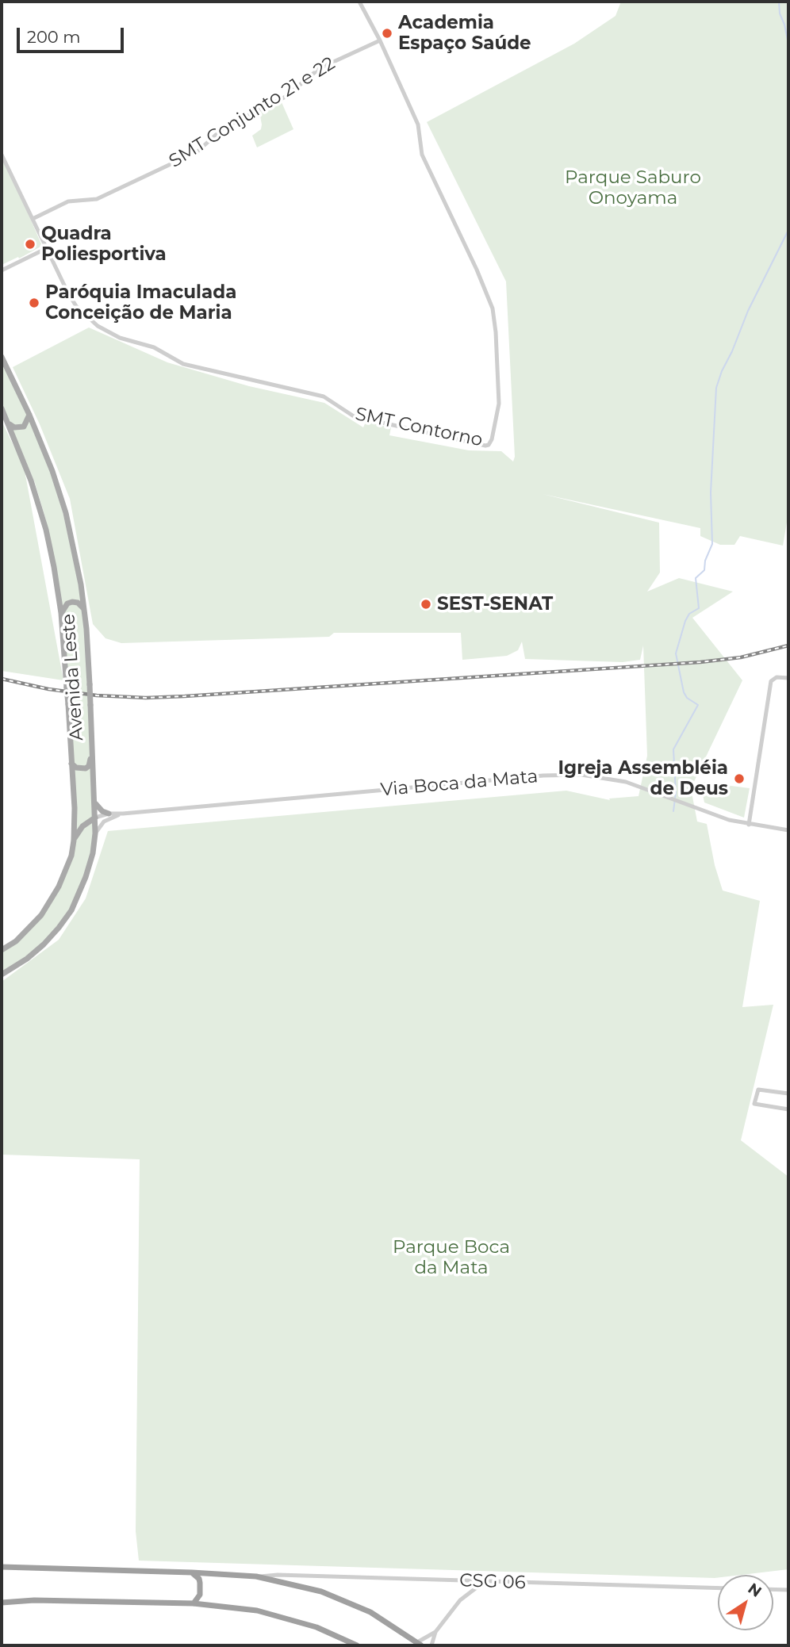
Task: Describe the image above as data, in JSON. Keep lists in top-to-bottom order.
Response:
{
  "streets": {
    "main road": ["Avenida Leste"],
    "street": [
      "SMT Conjunto 21 e 22",
      "SMT Contorno",
      "Via Boca da Mata",
      "CSG 06"
    ]
  },
  "crossings": [
    ["SMT Conjunto 21 e 22", "SMT Contorno"],
    ["Avenida Leste", "Via Boca da Mata"]
  ],
  "parks": ["Parque Saburo Onoyama", "Parque Boca da Mata"],
  "places": [
    "Academia Espaço Saúde",
    "Quadra Poliesportiva",
    "Paróquia Imaculada Conceição de Maria",
    "SEST-SENAT",
    "Igreja Assembléia de Deus"
  ],
  "scale_bar": "200 m",
  "north": "top right"
}
